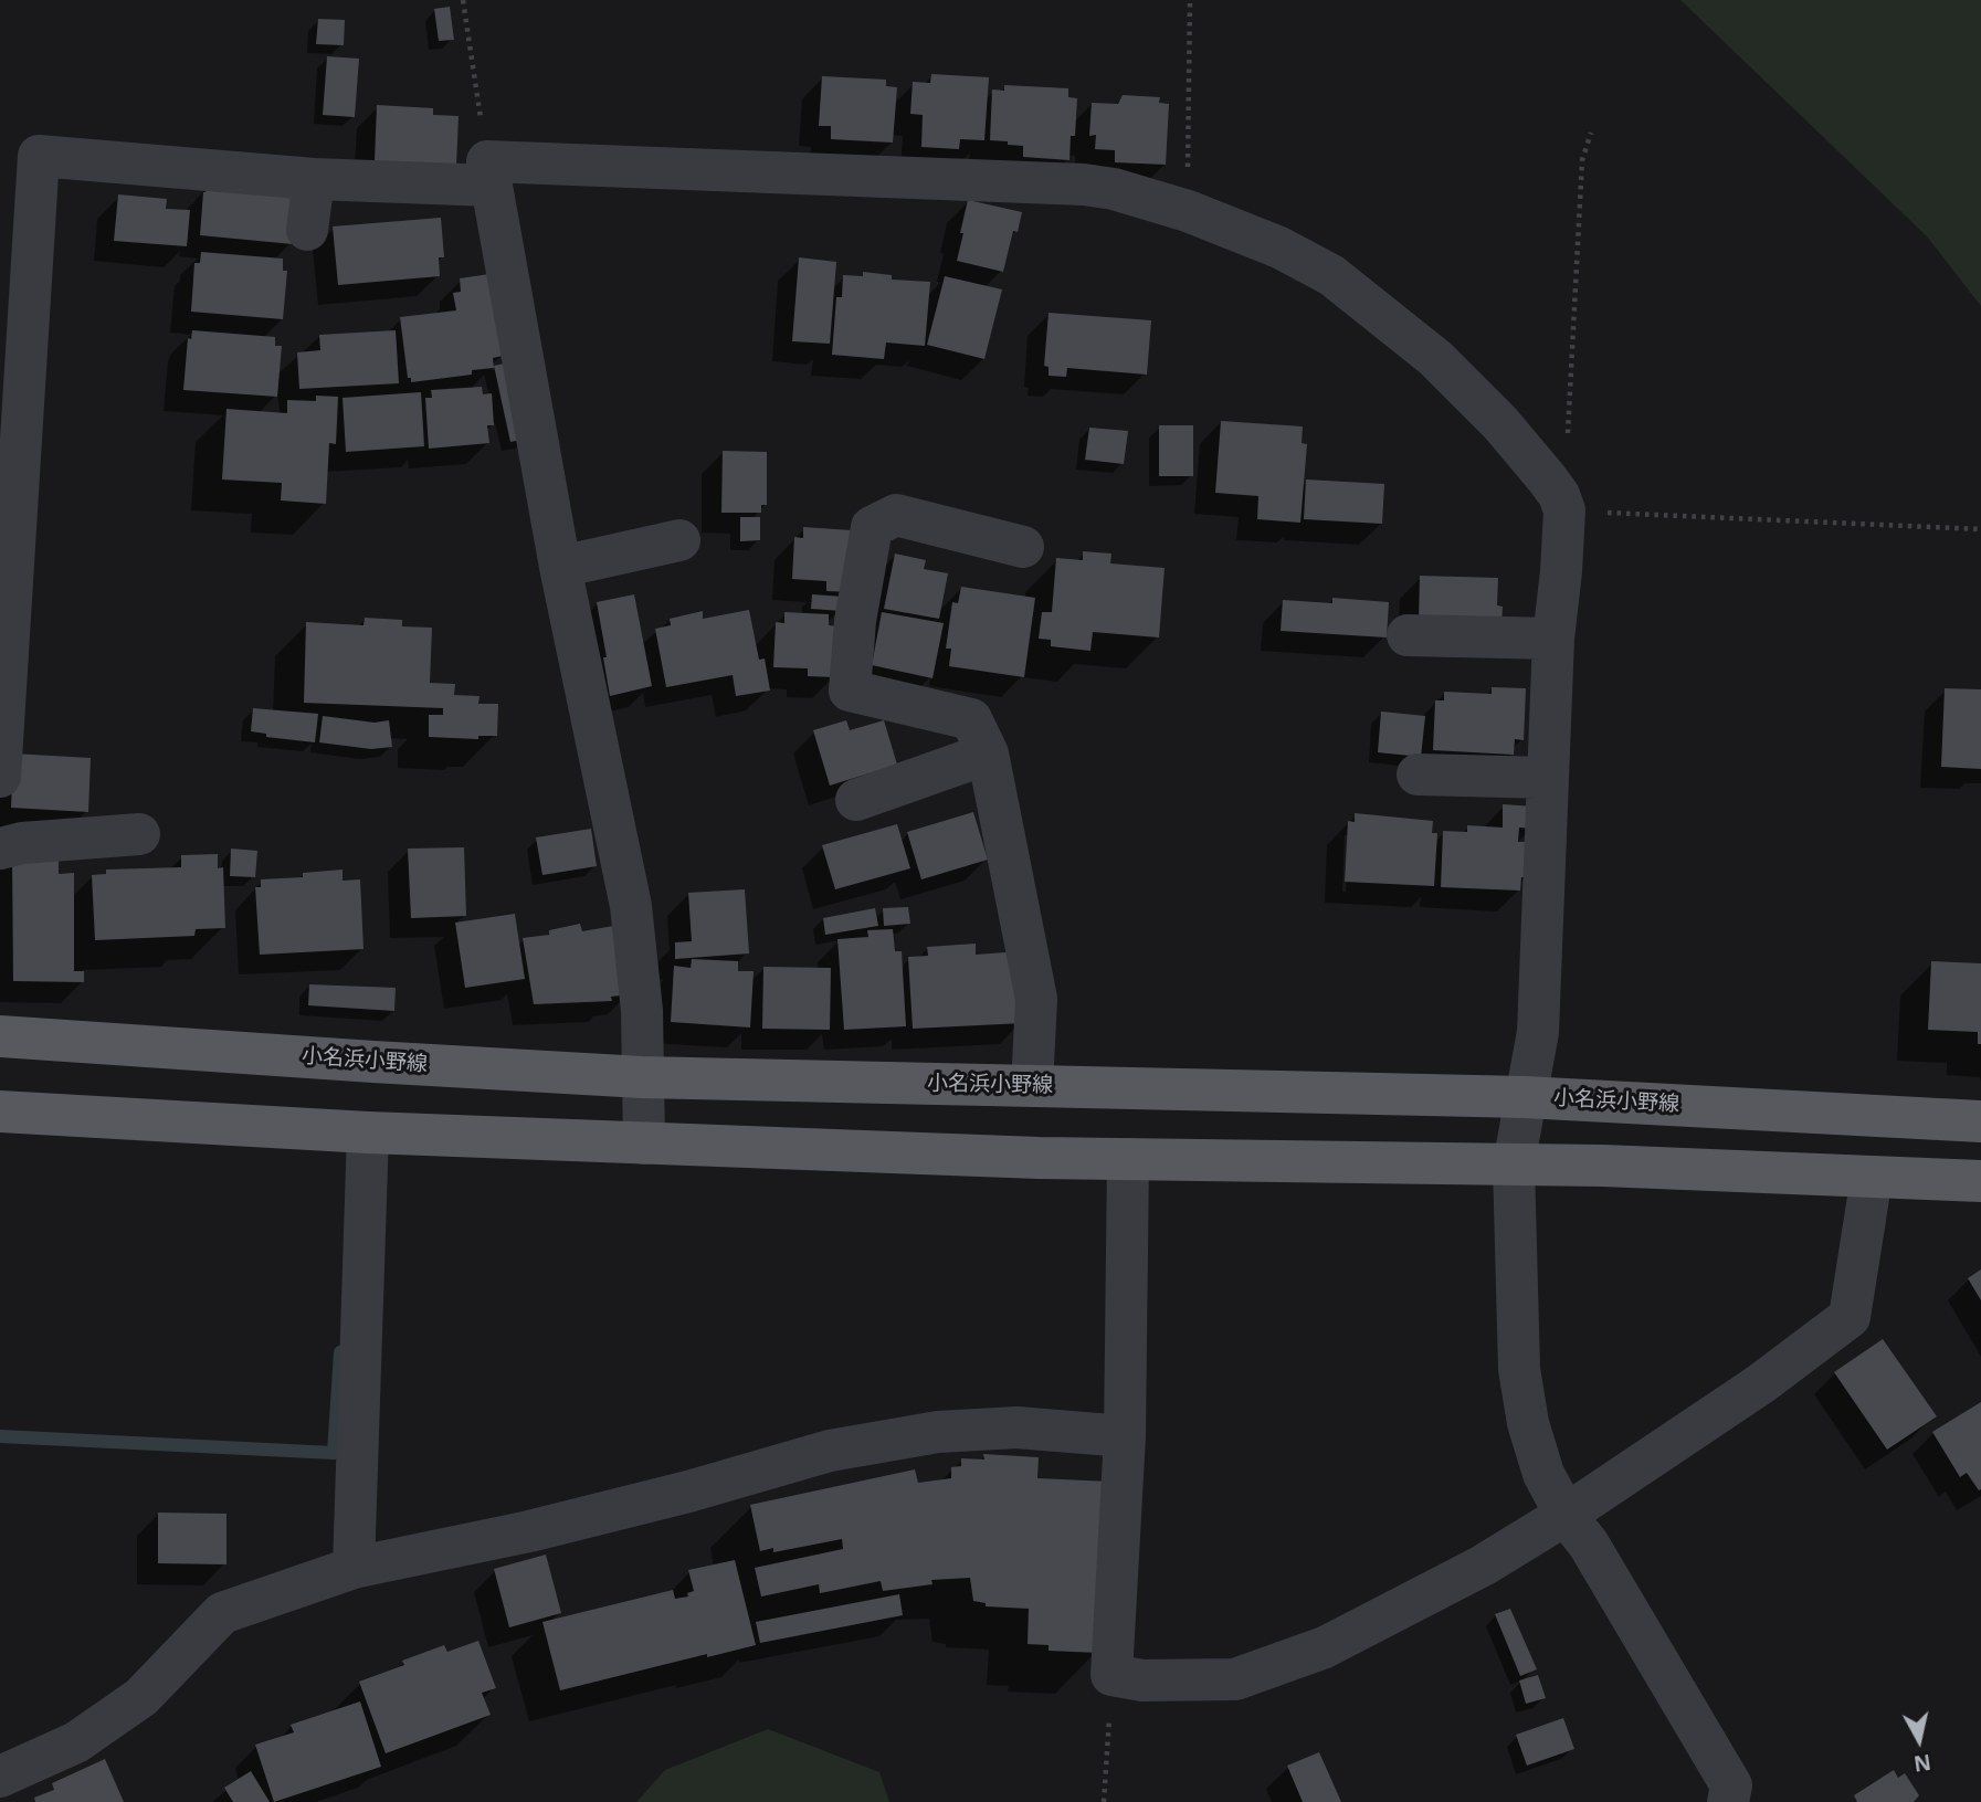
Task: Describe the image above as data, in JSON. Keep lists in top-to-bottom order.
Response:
{
  "streets": {
    "main road": ["小名浜小野線"]
  },
  "north": "bottom"
}
